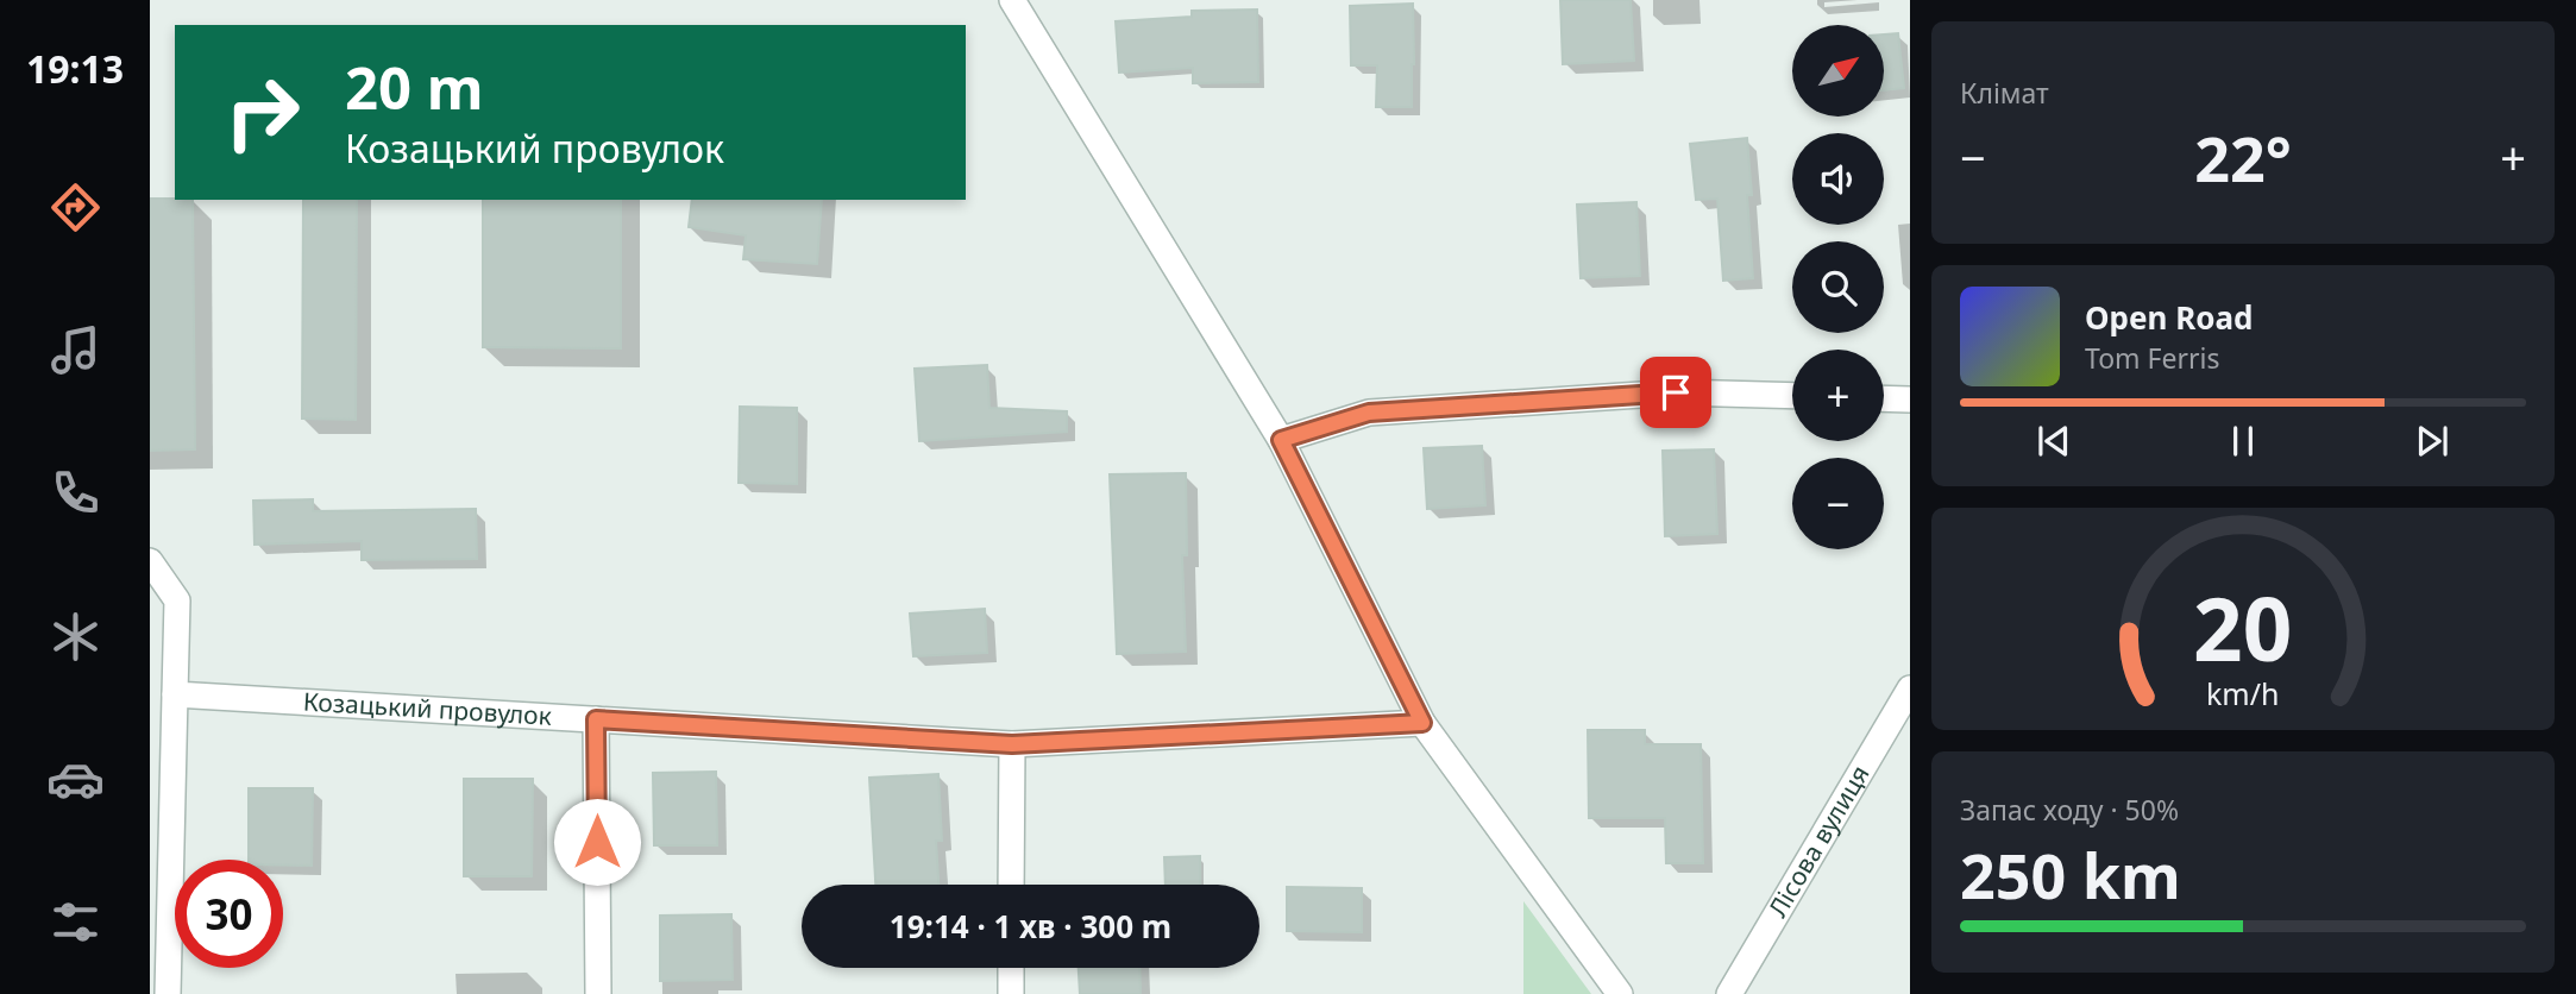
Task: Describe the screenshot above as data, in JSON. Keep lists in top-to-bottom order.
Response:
{
  "streets": {
    "street": ["Козацький провулок", "Лісова вулиця"]
  },
  "north": "top right",
  "page": {
    "tabs": "19:13",
    "tile": [
      "Клімат",
      ["Запас ходу · 50%", "250 km"]
    ],
    "map_buttons": ["+", "−"],
    "turn": ["20 m", "Козацький провулок"],
    "heat": ["−", "22°", "+"],
    "song": ["Open Road", "Tom Ferris"],
    "limit": "30",
    "trip": "19:14 · 1 хв · 300 m",
    "gauge": ["20", "km/h"]
  }
}
